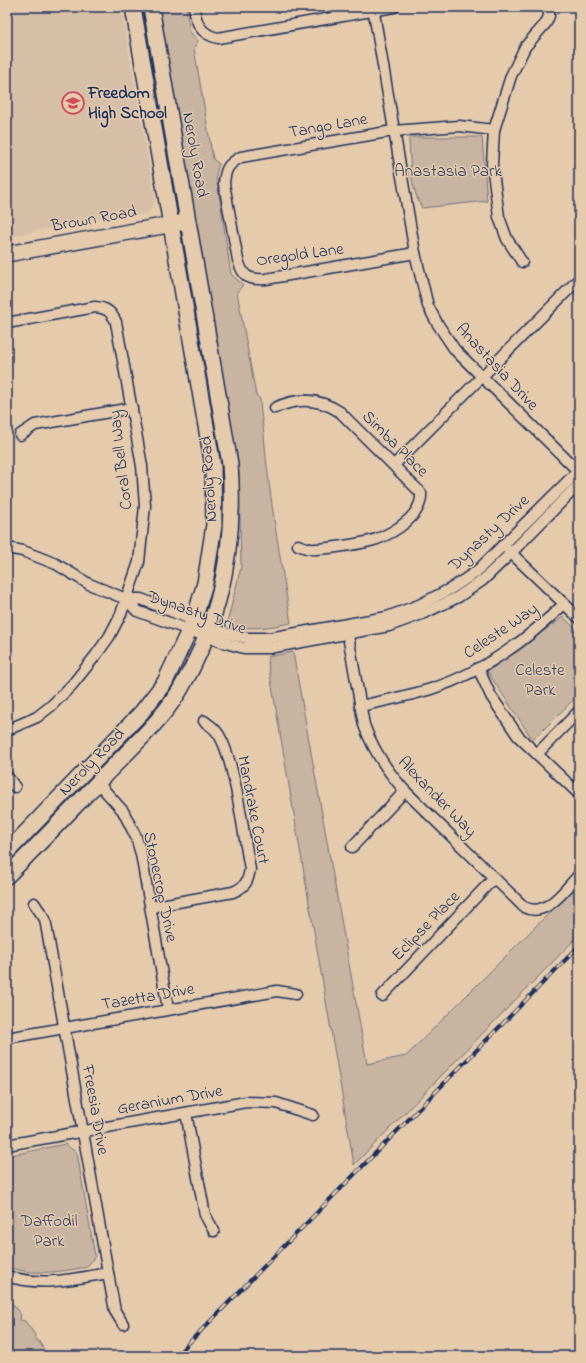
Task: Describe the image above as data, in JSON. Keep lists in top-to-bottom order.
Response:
{
  "streets": {
    "street": [
      "Tango Lane",
      "Neroly Road",
      "Brown Road",
      "Oregold Lane",
      "Anastasia Drive",
      "Simba Place",
      "Coral Bell Way",
      "Dynasty Drive",
      "Celeste Way",
      "Alexander Way",
      "Mandrake Court",
      "Stonecrop Drive",
      "Eclipse Place",
      "Tazetta Drive",
      "Geranium Drive",
      "Freesia Drive"
    ]
  },
  "crossings": [
    ["Tango Lane", "Oregold Lane"],
    ["Tango Lane", "Anastasia Drive"],
    ["Neroly Road", "Brown Road"],
    ["Neroly Road", "Dynasty Drive"],
    ["Neroly Road", "Stonecrop Drive"],
    ["Oregold Lane", "Anastasia Drive"],
    ["Anastasia Drive", "Dynasty Drive"],
    ["Coral Bell Way", "Dynasty Drive"],
    ["Dynasty Drive", "Alexander Way"],
    ["Celeste Way", "Alexander Way"],
    ["Alexander Way", "Eclipse Place"],
    ["Mandrake Court", "Stonecrop Drive"],
    ["Stonecrop Drive", "Tazetta Drive"],
    ["Tazetta Drive", "Freesia Drive"],
    ["Geranium Drive", "Freesia Drive"]
  ],
  "parks": ["Anastasia Park", "Celeste Park", "Daffodil Park"],
  "places": {
    "school or university": ["Freedom High School"]
  }
}
